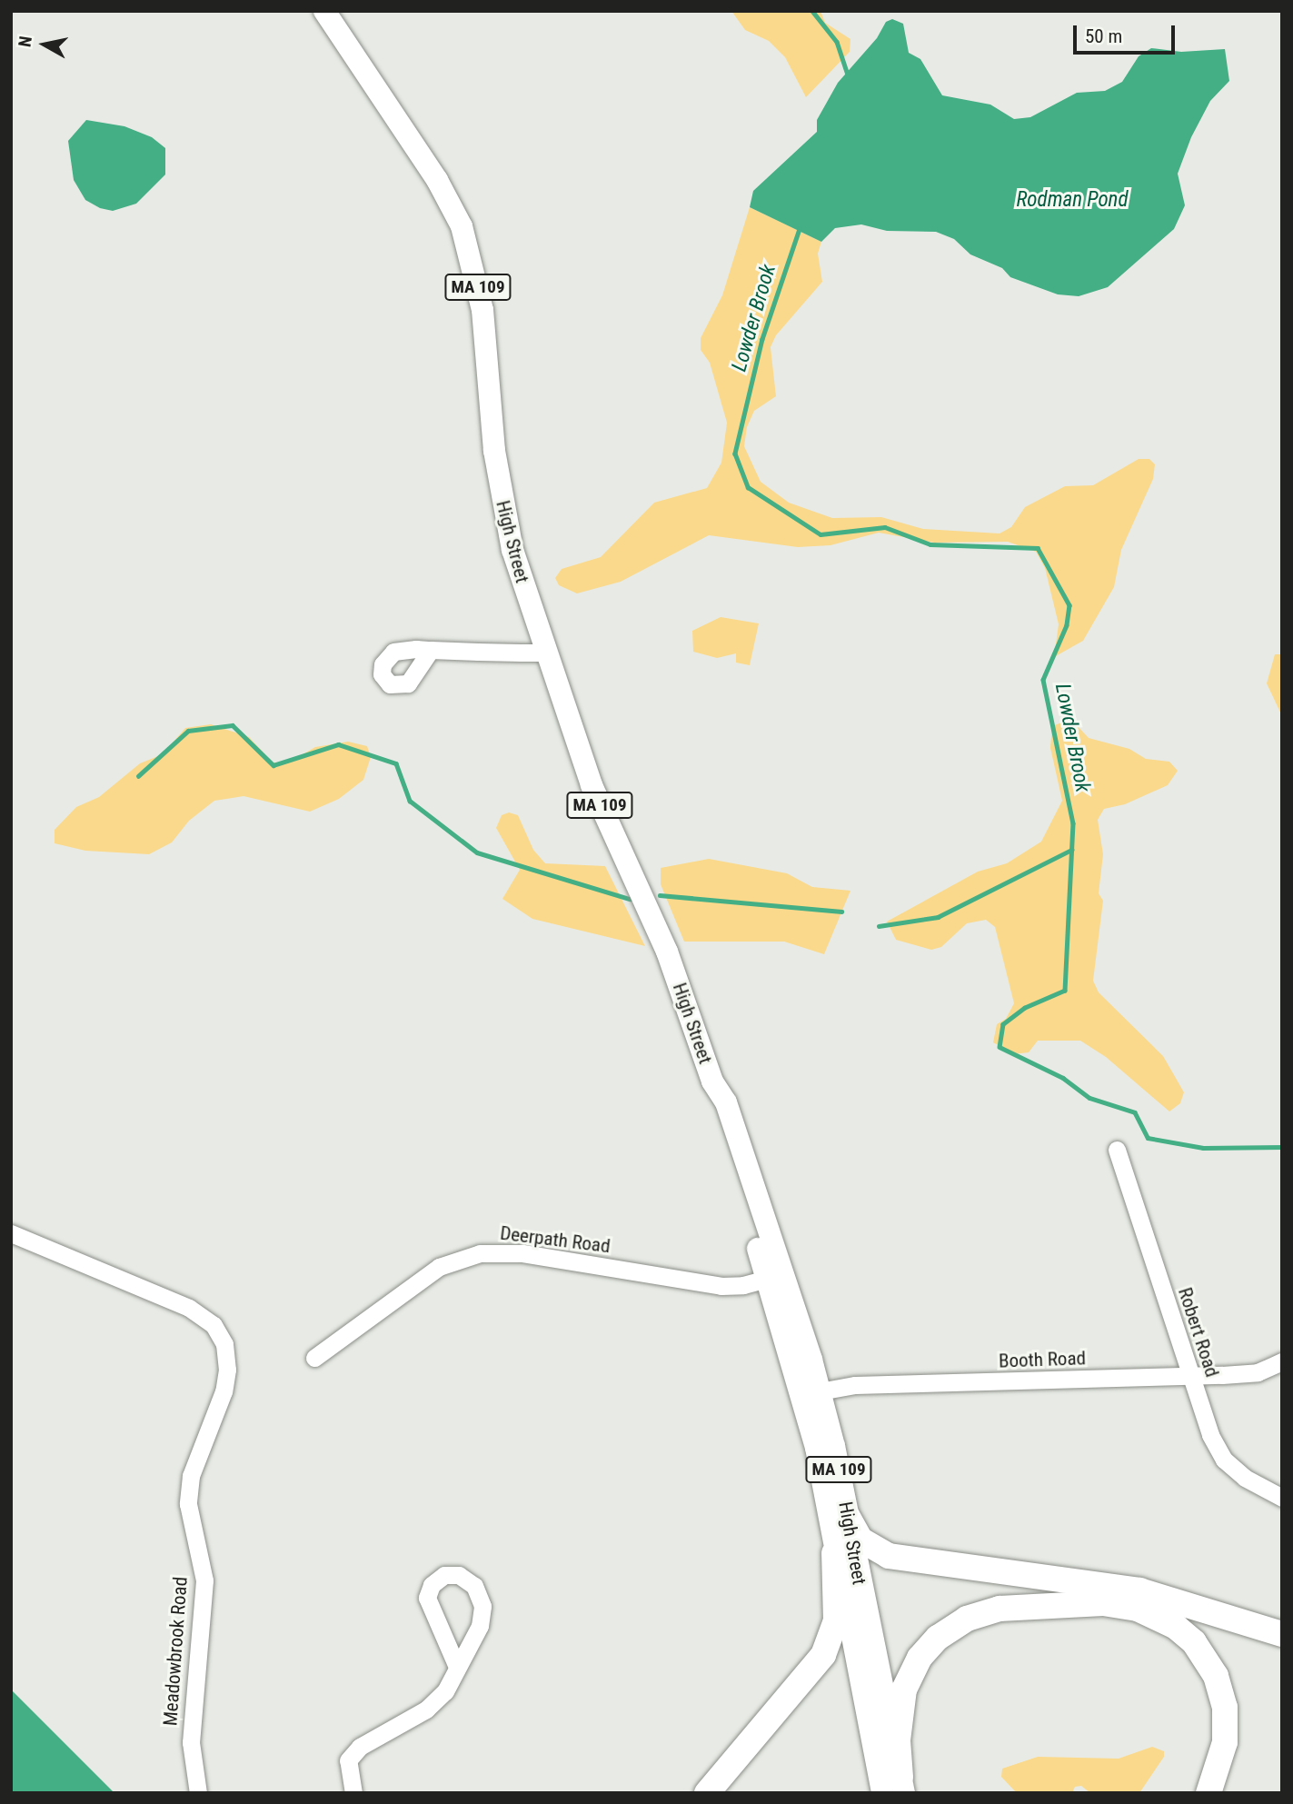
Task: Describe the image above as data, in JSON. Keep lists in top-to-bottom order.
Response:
{
  "streets": {
    "main road": ["MA 109", "High Street"],
    "street": [
      "Deerpath Road",
      "Robert Road",
      "Booth Road",
      "Meadowbrook Road"
    ]
  },
  "crossings": [
    ["High Street", "Deerpath Road"],
    ["High Street", "Booth Road"],
    ["Robert Road", "Booth Road"]
  ],
  "water": ["Rodman Pond", "Lowder Brook"],
  "scale_bar": "50 m",
  "north": "left"
}
